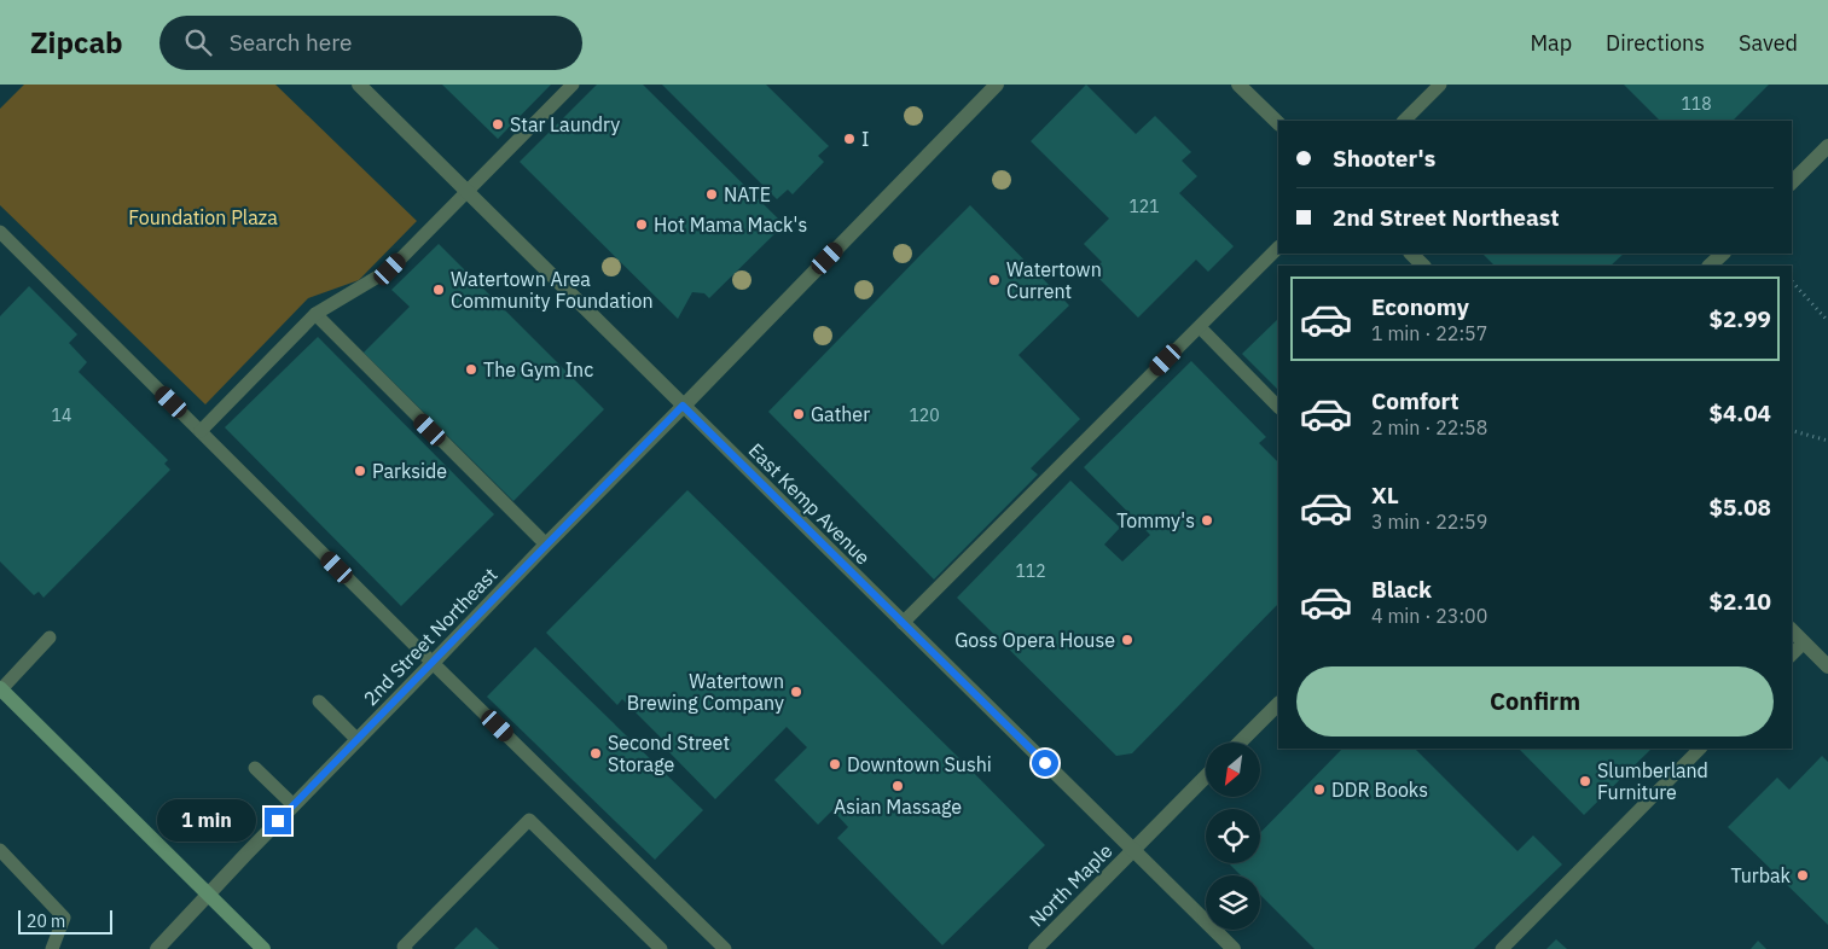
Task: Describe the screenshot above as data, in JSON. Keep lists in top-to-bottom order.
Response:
{
  "streets": {
    "street": ["East Kemp Avenue", "2nd Street Northeast", "North Maple"]
  },
  "crossings": [
    ["East Kemp Avenue", "2nd Street Northeast"],
    ["East Kemp Avenue", "North Maple"]
  ],
  "parks": ["Foundation Plaza"],
  "places": [
    "Star Laundry",
    "I",
    "NATE",
    "Hot Mama Mack's",
    "Watertown Current",
    "Watertown Area Community Foundation",
    "The Gym Inc",
    "Gather",
    "Parkside",
    "Tommy's",
    "Goss Opera House",
    "Watertown Brewing Company",
    "Second Street Storage",
    "Downtown Sushi",
    "Slumberland Furniture",
    "Asian Massage",
    "DDR Books",
    "Turbak"
  ],
  "house_numbers": [
    "118",
    "121",
    "14",
    "120",
    "112"
  ],
  "scale_bar": "20 m",
  "north": "bottom left",
  "page": {
    "header": "Zipcab",
    "search": "Search here",
    "nav": ["Map", "Directions", "Saved"],
    "banner": ["Shooter's", "2nd Street Northeast"],
    "list": [
      {
        "name": "Economy",
        "note": "1 min · 22:57",
        "value": "$2.99"
      },
      {
        "name": "Comfort",
        "note": "2 min · 22:58",
        "value": "$4.04"
      },
      {
        "name": "XL",
        "note": "3 min · 22:59",
        "value": "$5.08"
      },
      {
        "name": "Black",
        "note": "4 min · 23:00",
        "value": "$2.10"
      }
    ],
    "buttons": "Confirm",
    "bubble": "1 min",
    "scale": "20 m"
  }
}
